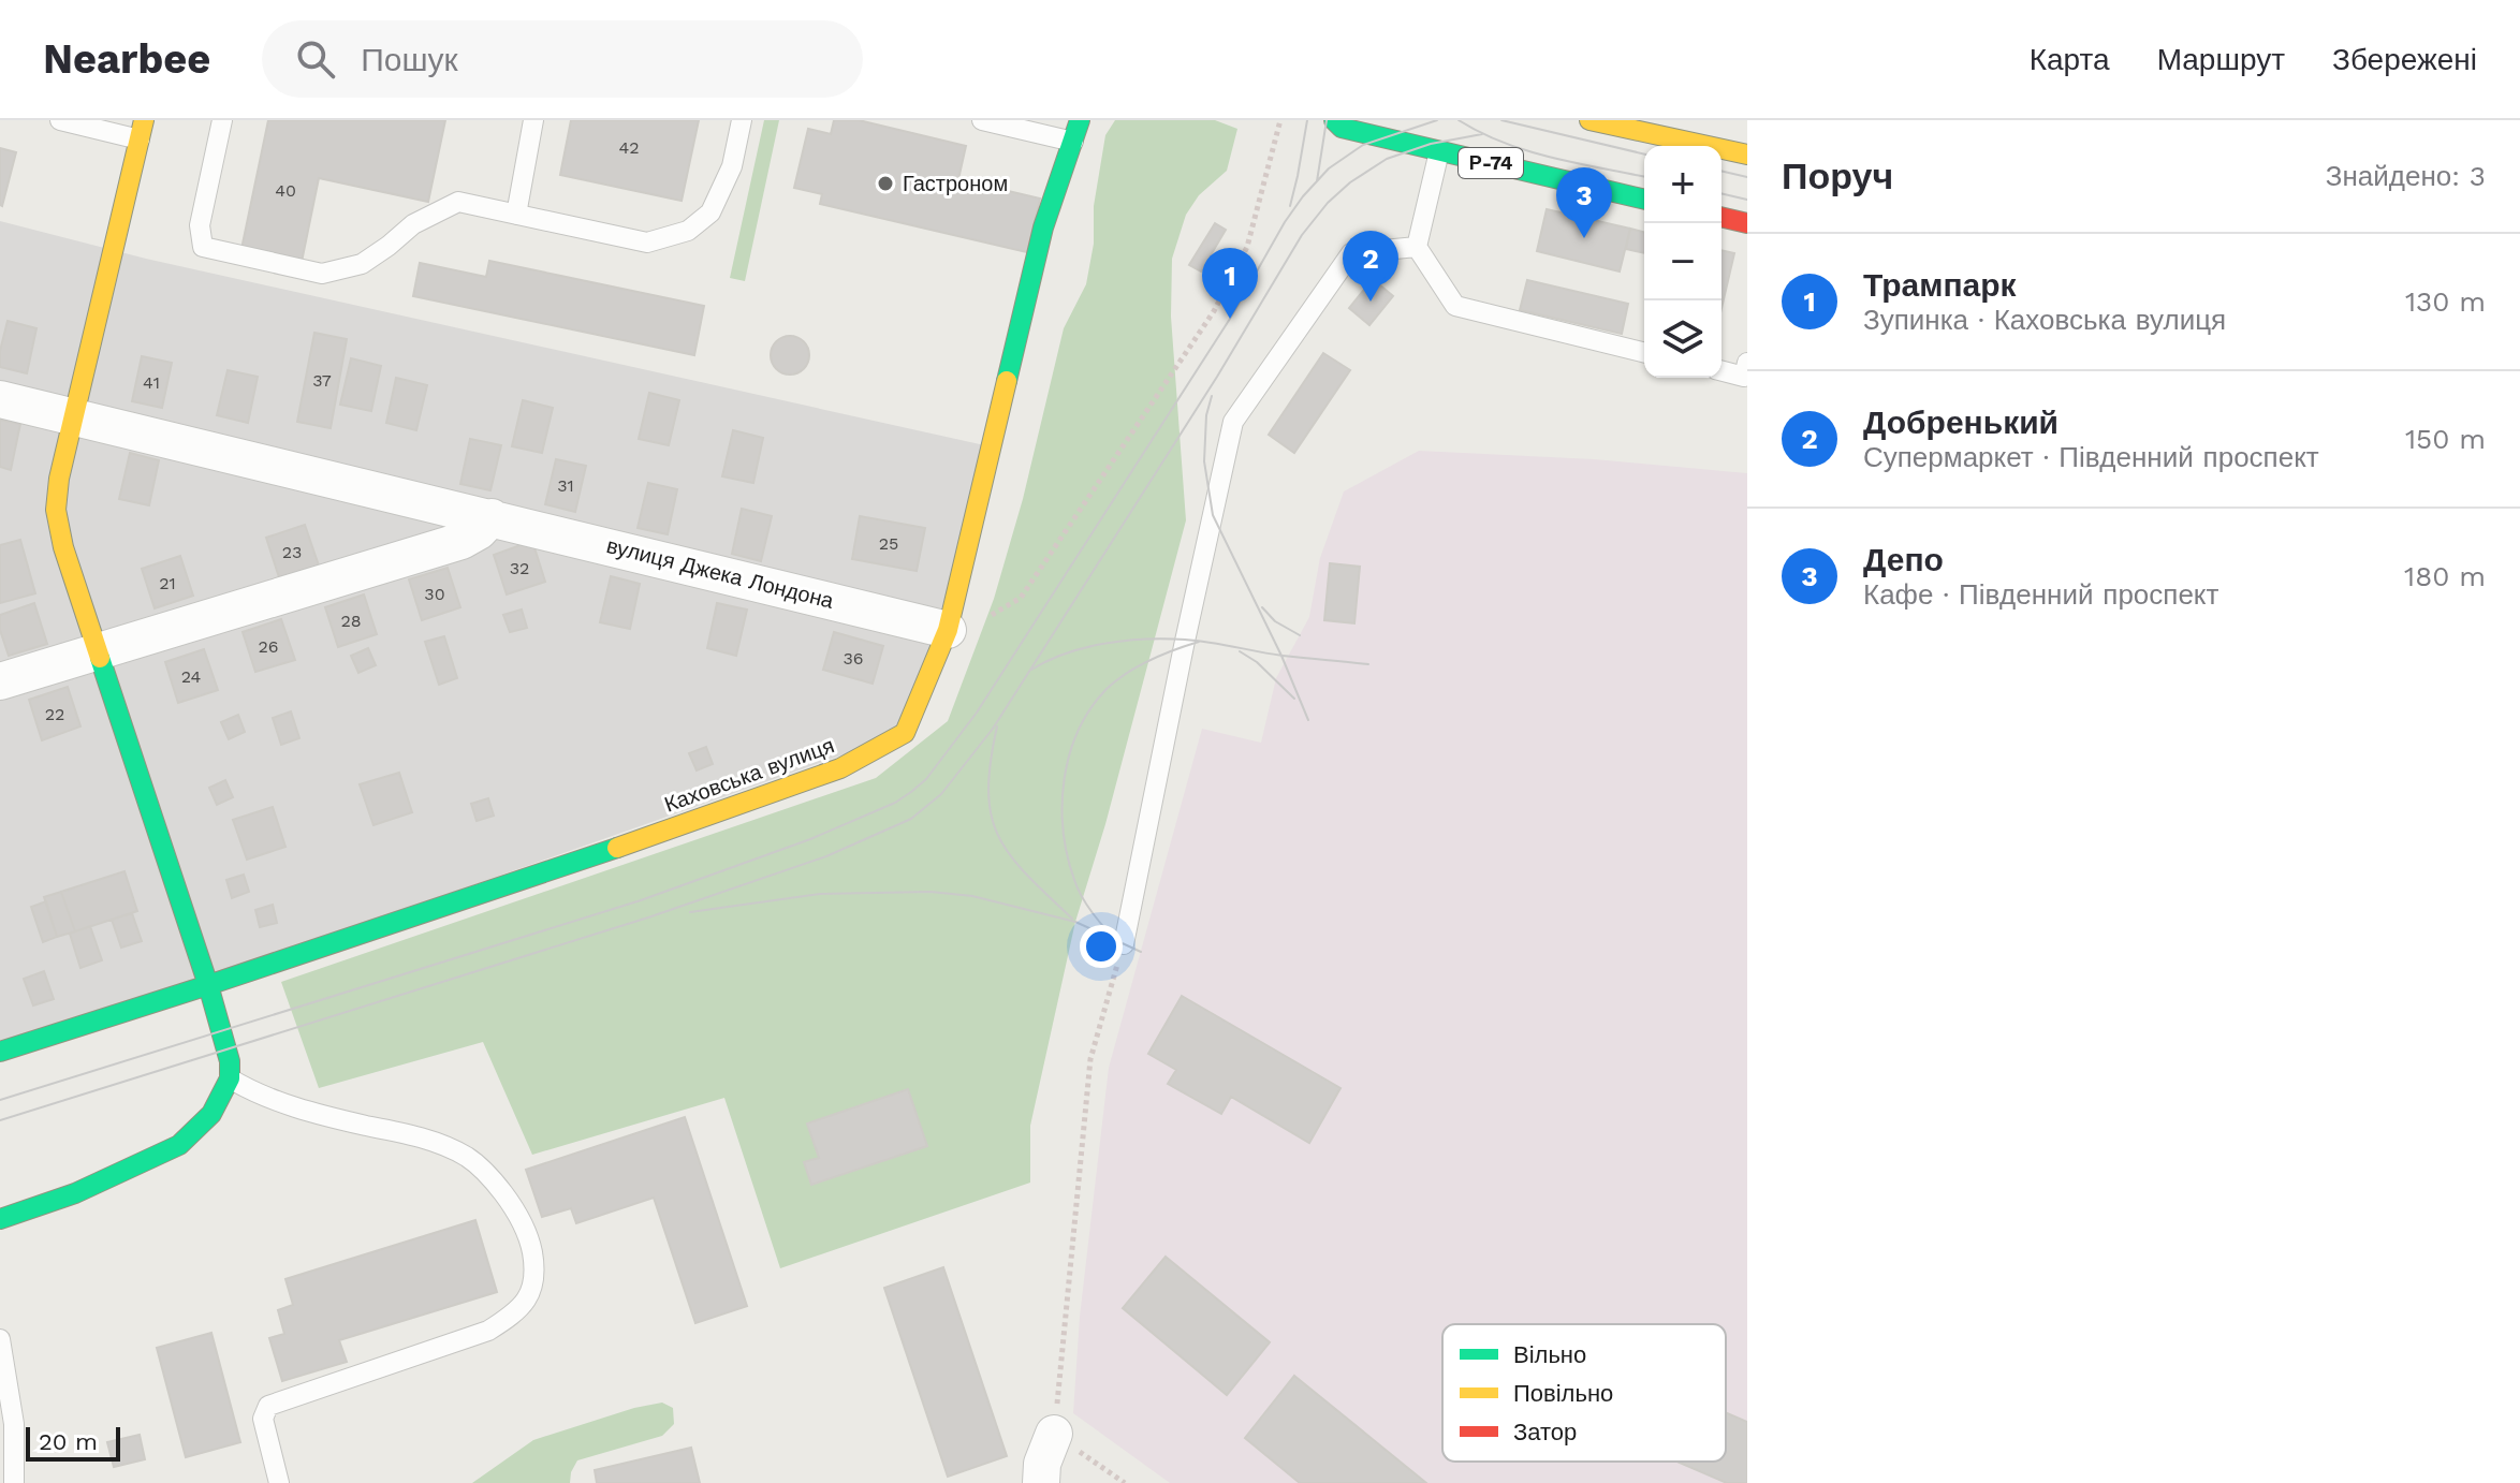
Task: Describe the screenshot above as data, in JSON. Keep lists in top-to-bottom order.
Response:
{
  "streets": {
    "main road": ["Р-74", "Каховська вулиця"],
    "street": ["вулиця Джека Лондона"]
  },
  "crossings": [
    ["вулиця Джека Лондона", "Каховська вулиця"]
  ],
  "places": ["Гастроном"],
  "house_numbers": [
    "42",
    "40",
    "37",
    "41",
    "31",
    "25",
    "23",
    "32",
    "21",
    "30",
    "28",
    "26",
    "36",
    "24",
    "22"
  ],
  "legend": ["Вільно", "Повільно", "Затор"],
  "scale_bar": "20 m",
  "page": {
    "header": "Nearbee",
    "search": "Пошук",
    "nav": ["Карта", "Маршрут", "Збережені"],
    "heading": ["Поруч", "Знайдено: 3"],
    "map_buttons": ["+", "−"],
    "pins": ["3", "2", "1"],
    "list": [
      {
        "mark": "1",
        "name": "Трампарк",
        "note": "Зупинка · Каховська вулиця",
        "value": "130 m"
      },
      {
        "mark": "2",
        "name": "Добренький",
        "note": "Супермаркет · Південний проспект",
        "value": "150 m"
      },
      {
        "mark": "3",
        "name": "Депо",
        "note": "Кафе · Південний проспект",
        "value": "180 m"
      }
    ],
    "scale": "20 m"
  }
}
